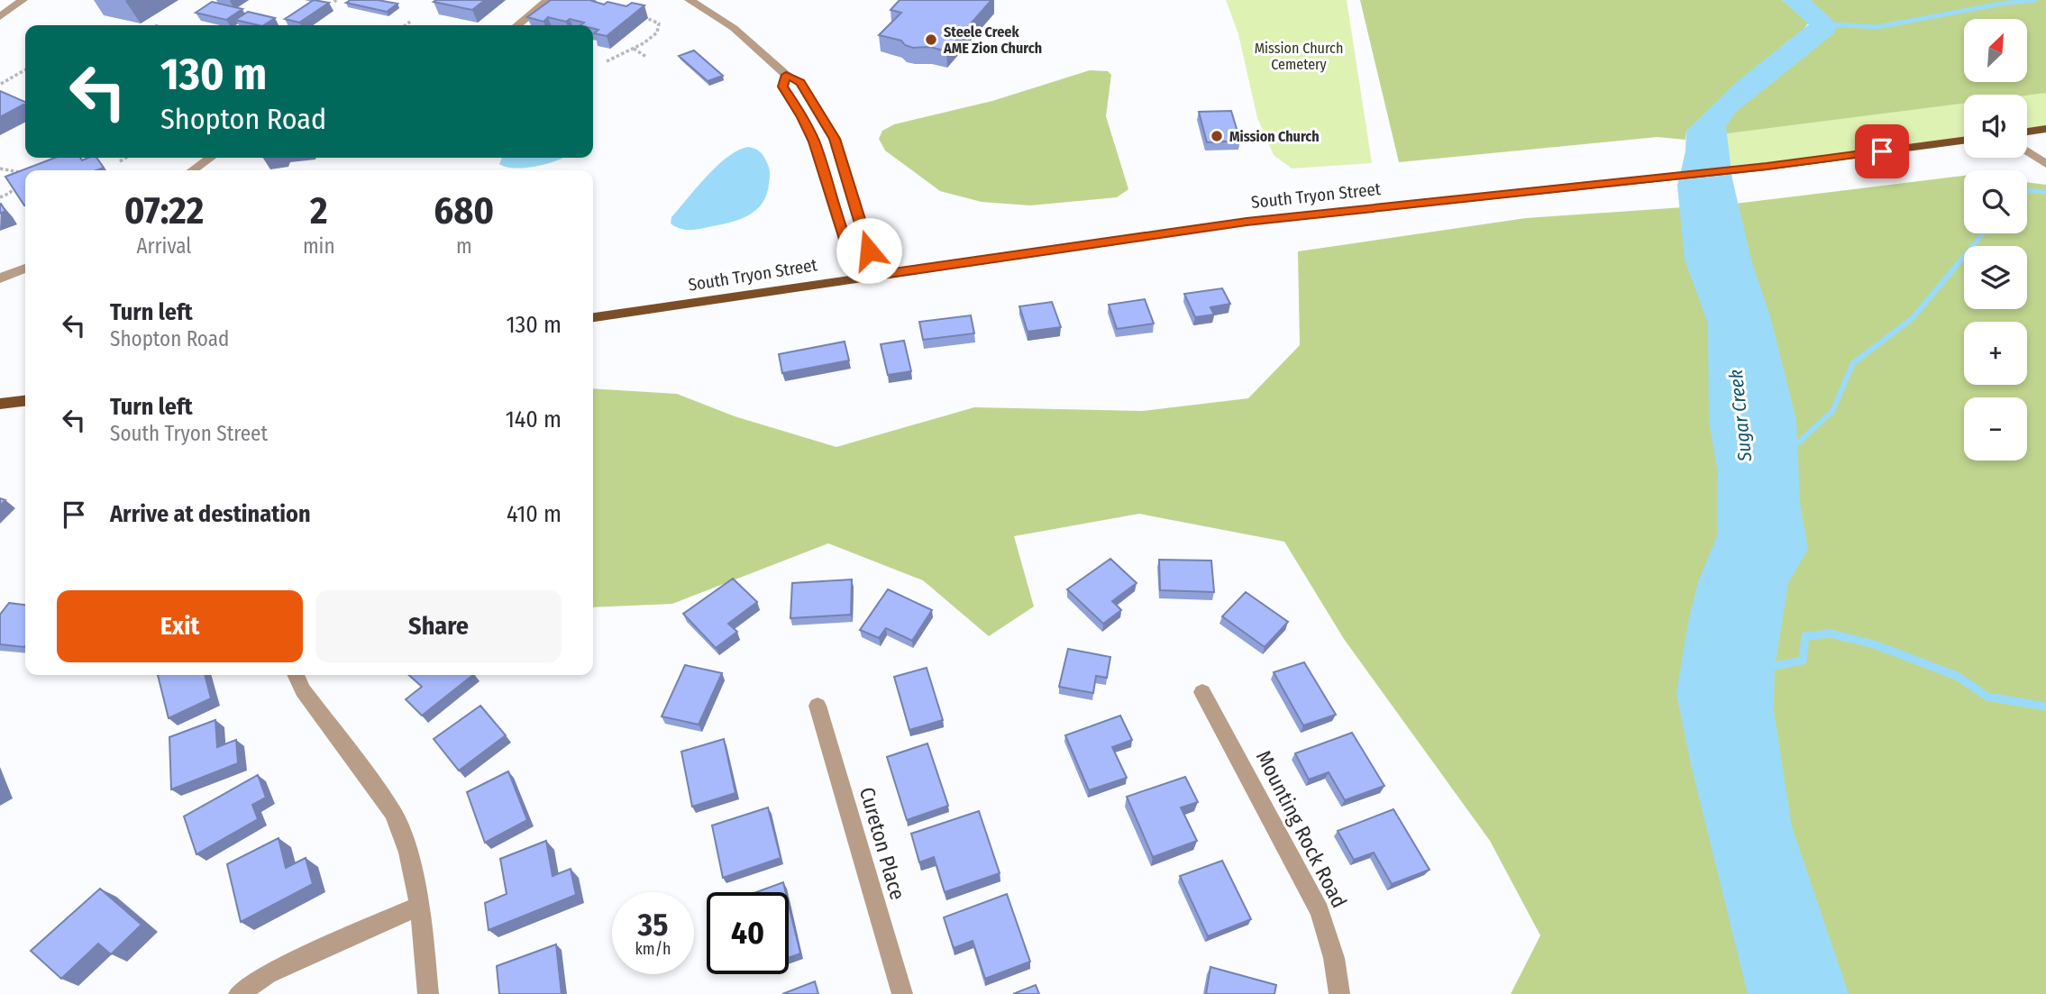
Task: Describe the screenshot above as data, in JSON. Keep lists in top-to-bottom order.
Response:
{
  "streets": {
    "main road": ["South Tryon Street"],
    "street": ["Mounting Rock Road", "Cureton Place"]
  },
  "water": ["Sugar Creek"],
  "parks": ["Mission Church Cemetery"],
  "places": ["Steele Creek AME Zion Church", "Mission Church"],
  "north": "top right",
  "page": {
    "map_buttons": ["+", "−"],
    "turn": ["130 m", "Shopton Road"],
    "eta": [
      "07:22",
      "Arrival",
      "2",
      "min",
      "680",
      "m"
    ],
    "list": [
      {
        "name": "Turn left",
        "note": "Shopton Road",
        "value": "130 m"
      },
      {
        "name": "Turn left",
        "note": "South Tryon Street",
        "value": "140 m"
      },
      {
        "name": "Arrive at destination",
        "value": "410 m"
      }
    ],
    "buttons": ["Exit", "Share"],
    "speed": "35 km/h",
    "limit": "40"
  }
}
